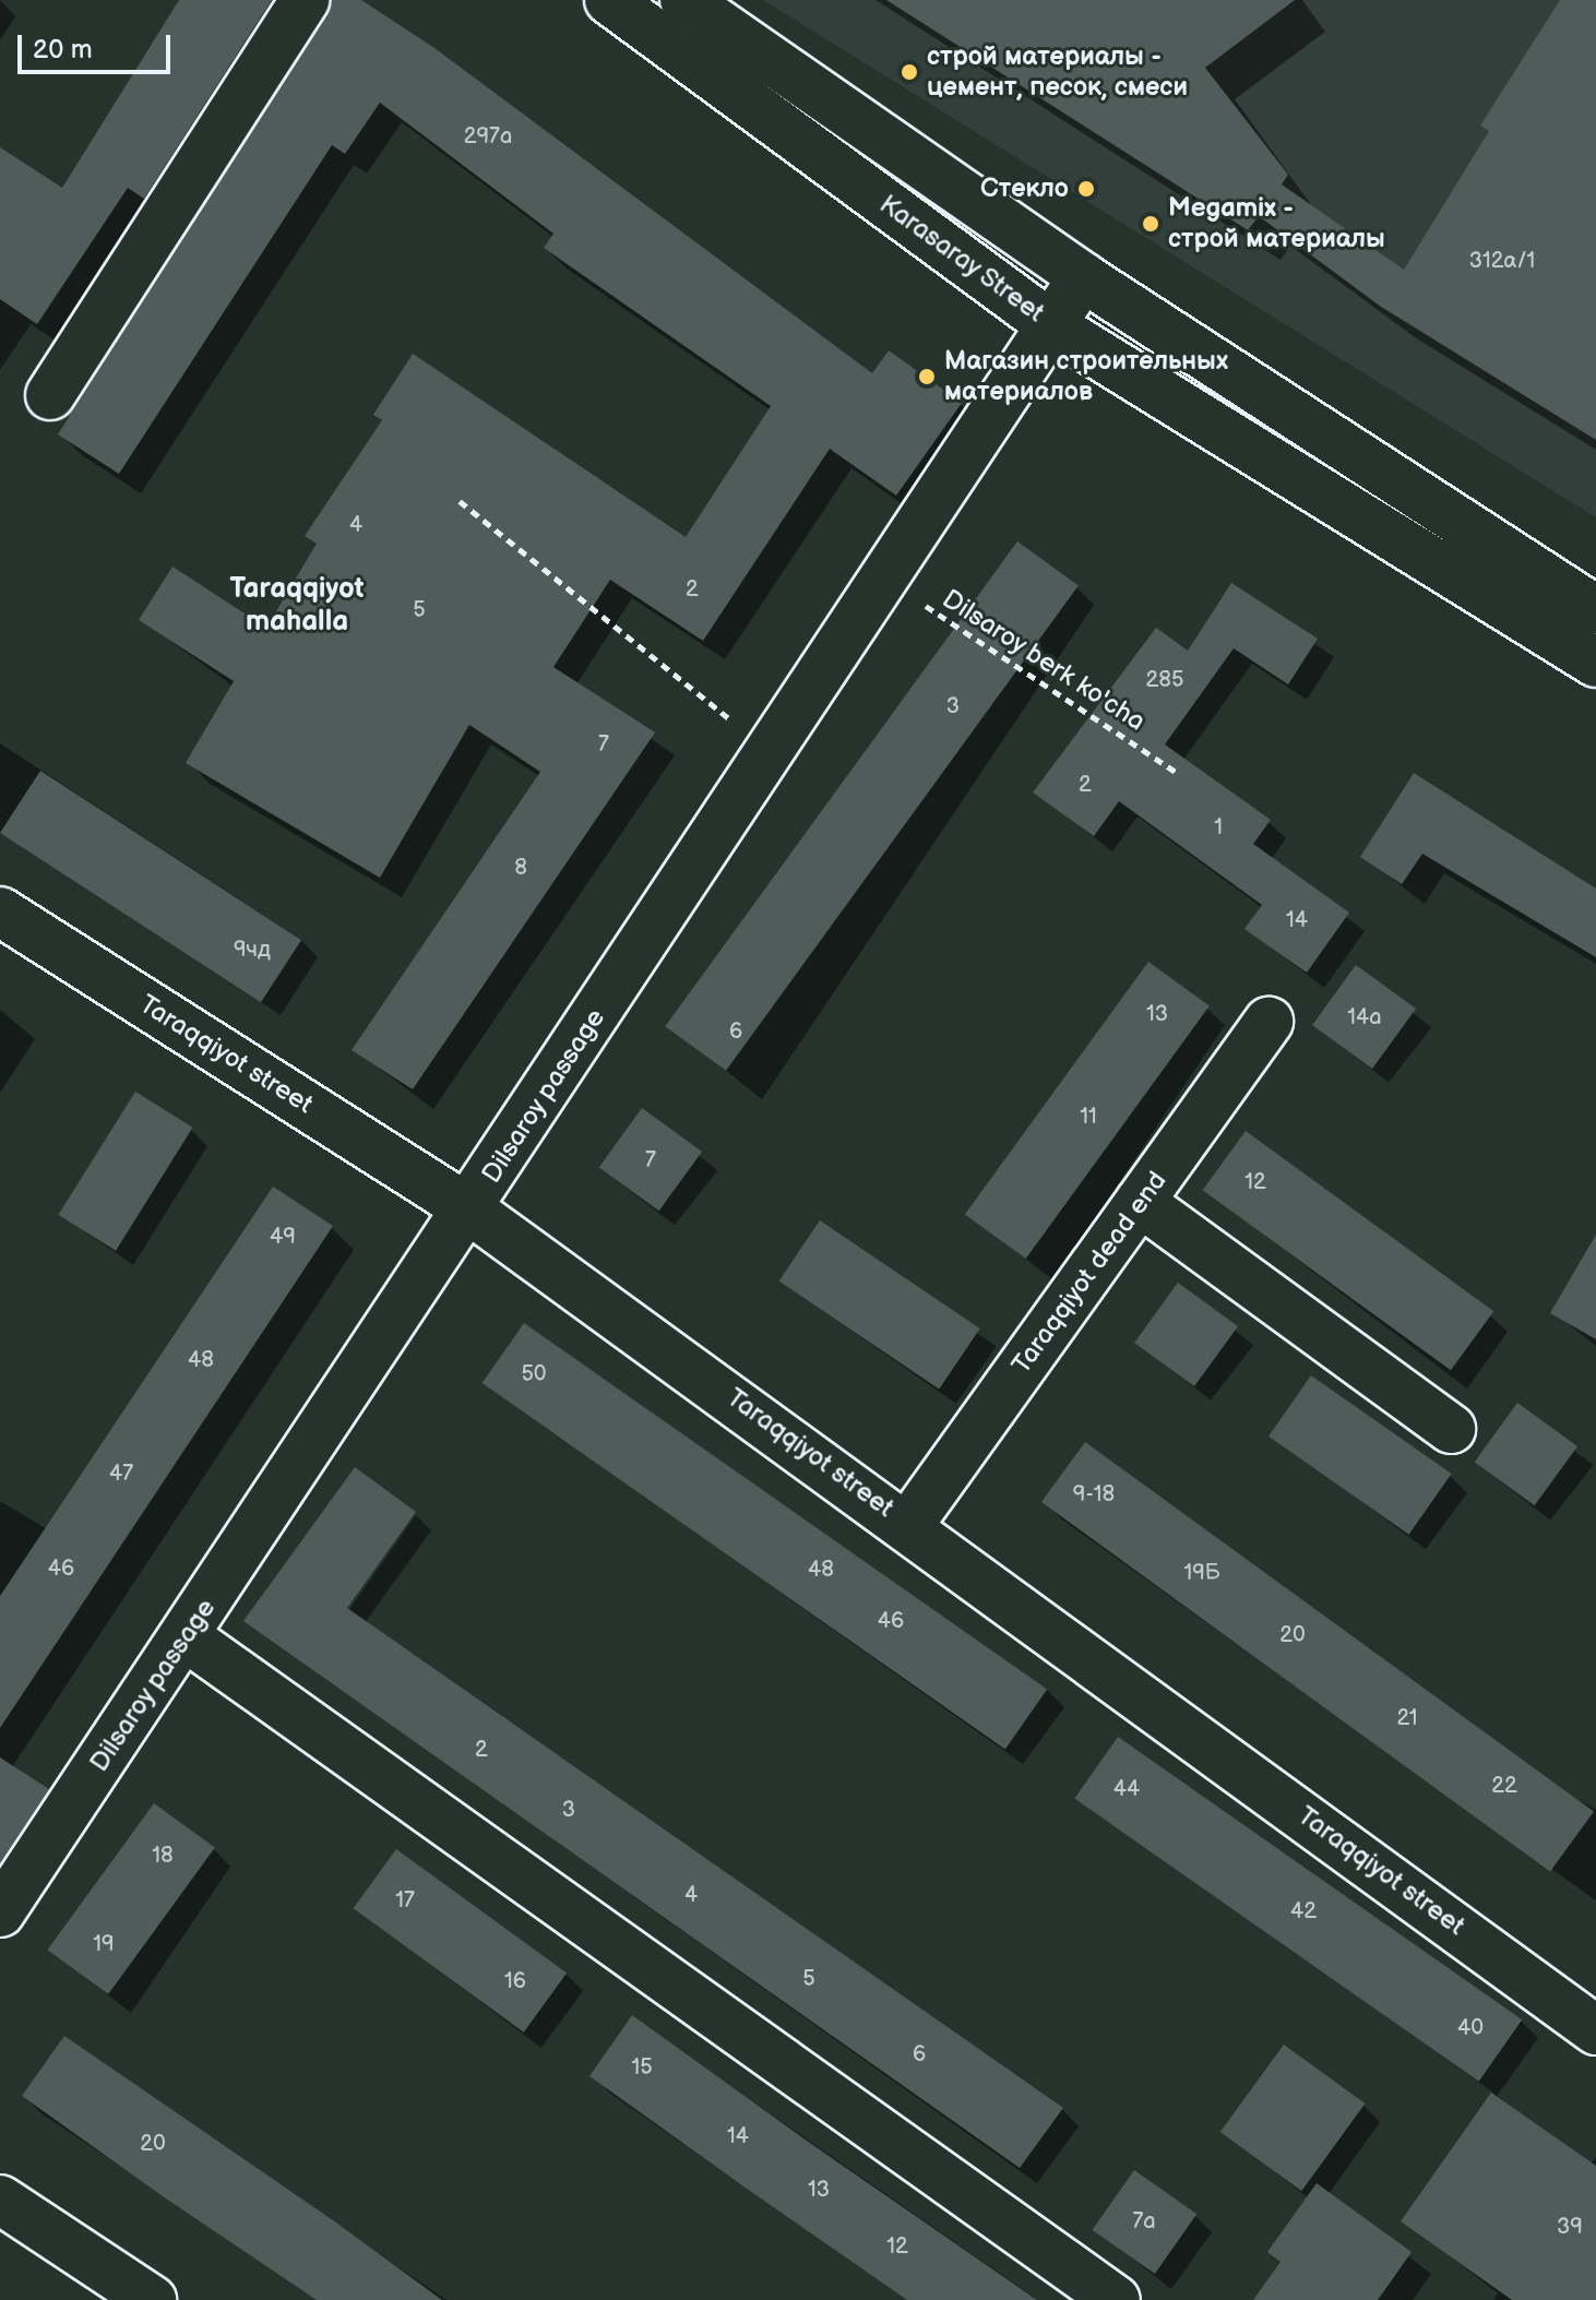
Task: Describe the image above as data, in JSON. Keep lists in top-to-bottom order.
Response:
{
  "streets": {
    "street": [
      "Karasaray Street",
      "Taraqqiyot street",
      "Dilsaroy passage",
      "Taraqqiyot dead end"
    ],
    "path": ["Dilsaroy berk ko'cha"]
  },
  "crossings": [
    ["Karasaray Street", "Dilsaroy passage"],
    ["Dilsaroy berk ko'cha", "Dilsaroy passage"],
    ["Taraqqiyot street", "Dilsaroy passage"],
    ["Taraqqiyot street", "Taraqqiyot dead end"]
  ],
  "districts": ["Taraqqiyot mahalla"],
  "places": [
    "строй материалы - цемент, песок, смеси",
    "Стекло",
    "Megamix - строй материалы",
    "Магазин строительных материалов"
  ],
  "house_numbers": [
    "297a",
    "312а/1",
    "4",
    "2",
    "5",
    "285",
    "3",
    "7",
    "2",
    "1",
    "8",
    "14",
    "9чд",
    "13",
    "14a",
    "6",
    "11",
    "7",
    "12",
    "49",
    "48",
    "50",
    "47",
    "9-18",
    "46",
    "48",
    "19Б",
    "46",
    "20",
    "21",
    "2",
    "22",
    "44",
    "3",
    "18",
    "4",
    "17",
    "42",
    "19",
    "5",
    "16",
    "40",
    "6",
    "15",
    "14",
    "20",
    "13",
    "7a",
    "39",
    "12"
  ],
  "scale_bar": "20 m"
}
